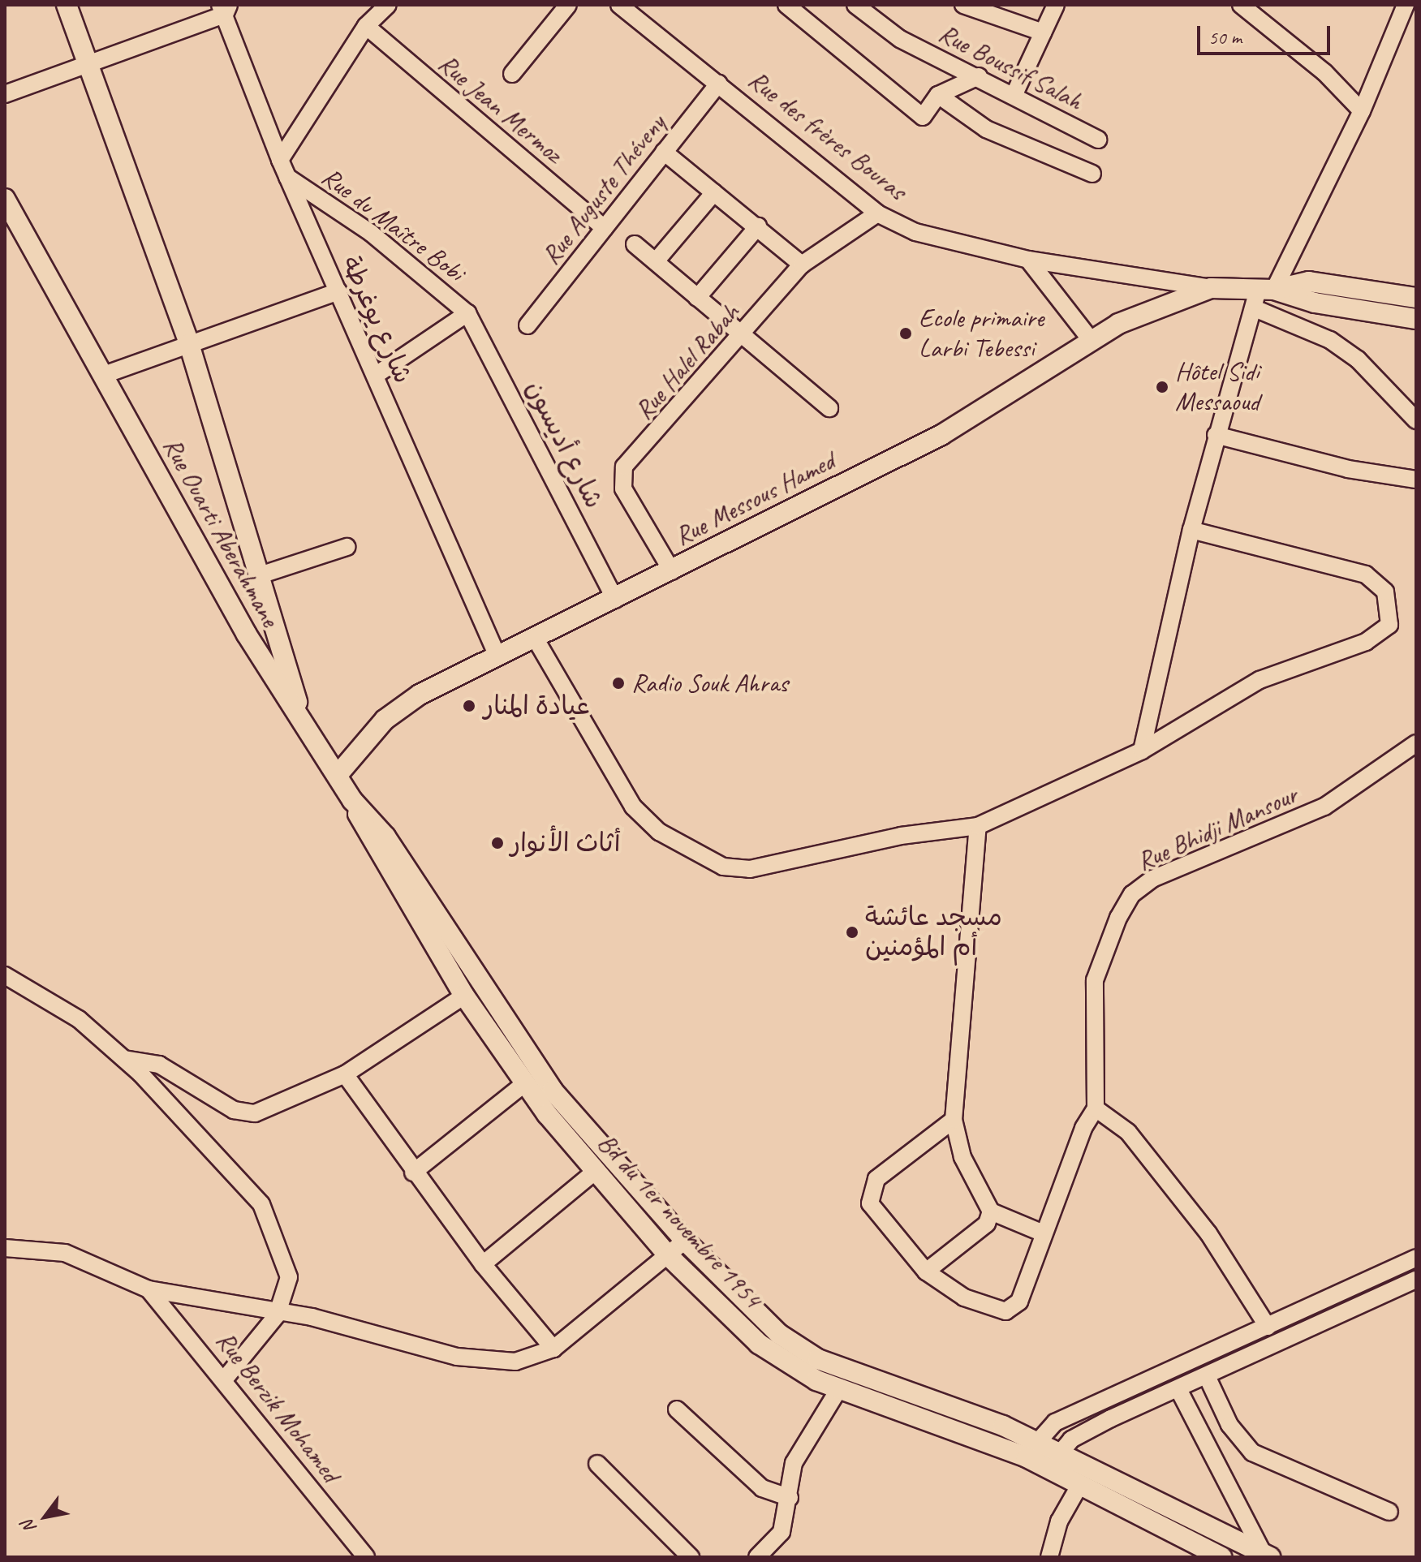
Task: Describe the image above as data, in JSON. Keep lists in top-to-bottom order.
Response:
{
  "streets": {
    "street": [
      "Rue Boussif Salah",
      "Rue Jean Mermoz",
      "Rue des frères Bouras",
      "Rue Auguste Théveny",
      "Rue du Maître Bobi",
      "شارع يوغرطة",
      "Rue Halel Rabah",
      "شارع أديسون",
      "Rue Messous Hamed",
      "Rue Ouarti Aberahmane",
      "Rue Bhidji Mansour",
      "Bd du 1er novembre 1954",
      "Rue Berzik Mohamed"
    ]
  },
  "crossings": [
    ["Rue Jean Mermoz", "Rue Auguste Théveny"],
    ["Rue des frères Bouras", "Rue Auguste Théveny"],
    ["Rue des frères Bouras", "Rue Halel Rabah"],
    ["Rue des frères Bouras", "Rue Messous Hamed"],
    ["Rue du Maître Bobi", "شارع يوغرطة"],
    ["Rue du Maître Bobi", "شارع أديسون"],
    ["شارع يوغرطة", "Rue Messous Hamed"],
    ["Rue Halel Rabah", "Rue Messous Hamed"],
    ["شارع أديسون", "Rue Messous Hamed"]
  ],
  "places": [
    "Ecole primaire Larbi Tebessi",
    "Hôtel Sidi Messaoud",
    "Radio Souk Ahras",
    "عيادة المنار",
    "أثاث الأنوار",
    "مسجد عائشة أم المؤمنين"
  ],
  "scale_bar": "50 m",
  "north": "bottom left"
}
